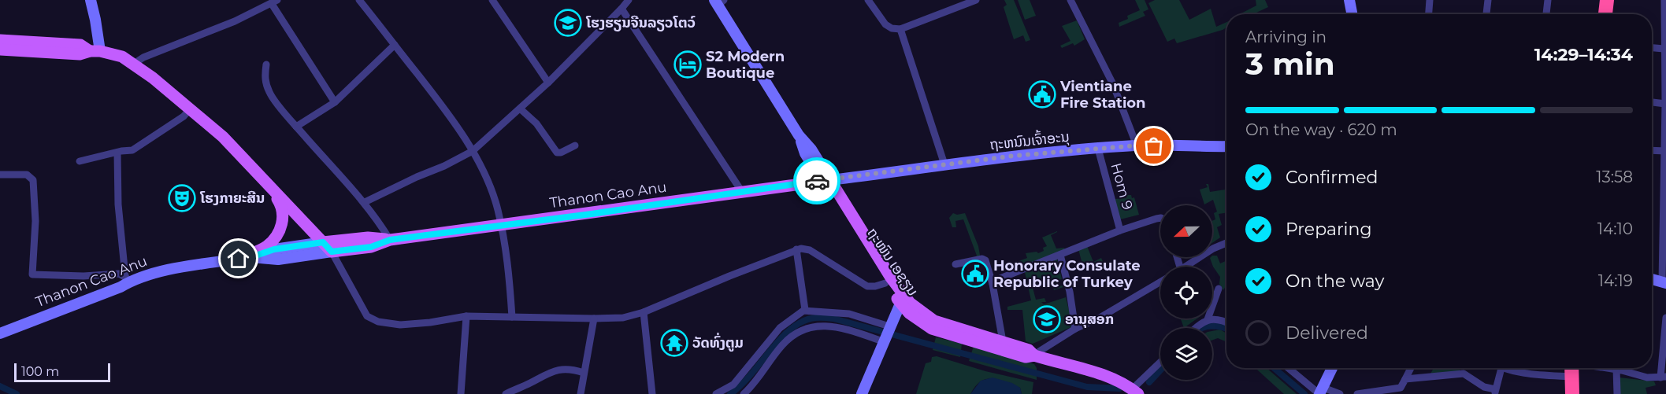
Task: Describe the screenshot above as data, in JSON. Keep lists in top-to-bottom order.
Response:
{
  "streets": {
    "main road": ["Thanon Cao Anu", "ຖະໜົນ ເອຊຽນ"],
    "street": ["ຖະຫນົນເຈົ້າອະນຸ", "Hom 9"]
  },
  "crossings": [
    ["ຖະຫນົນເຈົ້າອະນຸ", "Hom 9"],
    ["ຖະຫນົນເຈົ້າອະນຸ", "Thanon Cao Anu"],
    ["ຖະຫນົນເຈົ້າອະນຸ", "ຖະໜົນ ເອຊຽນ"],
    ["Thanon Cao Anu", "ຖະໜົນ ເອຊຽນ"]
  ],
  "places": {
    "school or university": ["ໂຮງຮຽນຈີນລຽວໂຕວ໌", "ອານຸສອກ"],
    "hotel": ["S2 Modern Boutique"],
    "public building": ["Vientiane Fire Station", "Honorary Consulate Republic of Turkey"],
    "theatre": ["ໂຮງກາຍະສີນ"],
    "temple": ["ວັດທົ່ງຕູມ"]
  },
  "scale_bar": "100 m",
  "north": "left",
  "page": {
    "heading": ["3 min", "Arriving in", "14:29–14:34"],
    "bar": "On the way · 620 m",
    "list": [
      ["Confirmed", "13:58"],
      ["Preparing", "14:10"],
      ["On the way", "14:19"],
      "Delivered"
    ],
    "scale": "100 m"
  }
}
